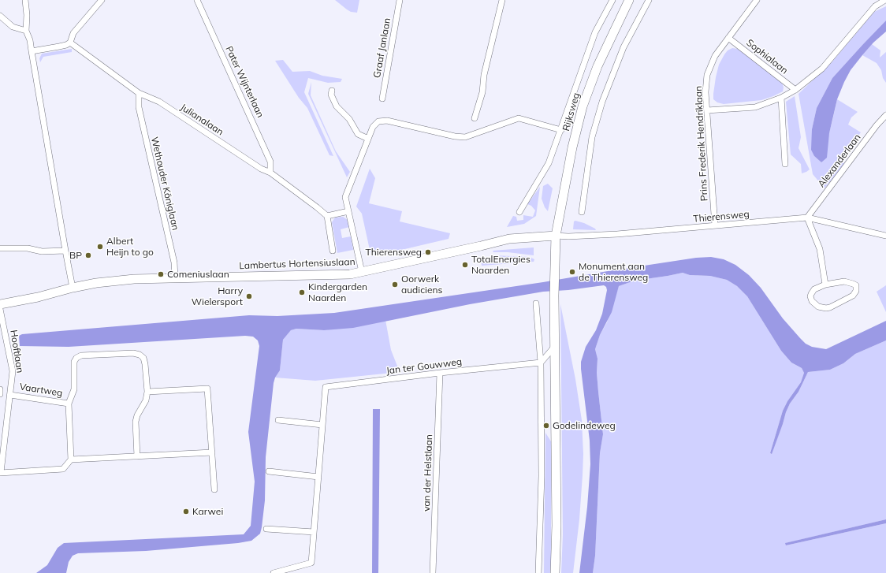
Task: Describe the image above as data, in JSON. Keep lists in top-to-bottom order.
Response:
{
  "streets": {
    "main road": ["Rijksweg", "Lambertus Hortensiuslaan"],
    "street": [
      "Graaf Janlaan",
      "Sophialaan",
      "Pater Wijnterlaan",
      "Julianalaan",
      "Prins Frederik Hendriklaan",
      "Alexanderlaan",
      "Wethouder Königlaan",
      "Thierensweg",
      "Hooftlaan",
      "Jan ter Gouwweg",
      "Vaartweg",
      "van der Helstlaan"
    ]
  },
  "crossings": [
    ["Sophialaan", "Prins Frederik Hendriklaan"],
    ["Pater Wijnterlaan", "Julianalaan"],
    ["Rijksweg", "Thierensweg"],
    ["Rijksweg", "Lambertus Hortensiuslaan"],
    ["Julianalaan", "Wethouder Königlaan"],
    ["Prins Frederik Hendriklaan", "Thierensweg"],
    ["Alexanderlaan", "Thierensweg"],
    ["Wethouder Königlaan", "Lambertus Hortensiuslaan"],
    ["Thierensweg", "Lambertus Hortensiuslaan"],
    ["Hooftlaan", "Vaartweg"],
    ["Jan ter Gouwweg", "van der Helstlaan"]
  ],
  "places": [
    "Albert Heijn to go",
    "Thierensweg",
    "BP",
    "TotalEnergies Naarden",
    "Monument aan de Thierensweg",
    "Comeniuslaan",
    "Oorwerk audiciens",
    "Kindergarden Naarden",
    "Harry Wielersport",
    "Godelindeweg",
    "Karwei"
  ]
}
